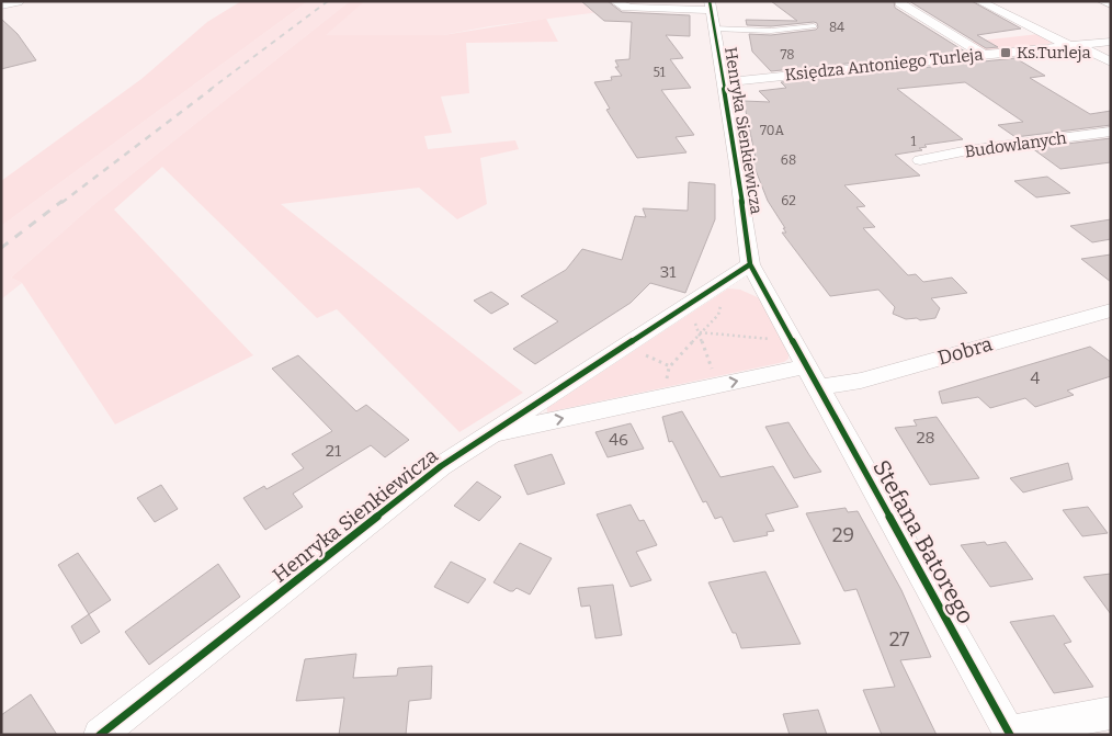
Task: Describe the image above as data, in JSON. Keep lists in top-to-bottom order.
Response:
{
  "streets": {
    "street": [
      "Księdza Antoniego Turleja",
      "Henryka Sienkiewicza",
      "Budowlanych",
      "Dobra",
      "Stefana Batorego"
    ]
  },
  "crossings": [
    ["Księdza Antoniego Turleja", "Henryka Sienkiewicza"],
    ["Henryka Sienkiewicza", "Dobra"],
    ["Henryka Sienkiewicza", "Stefana Batorego"],
    ["Dobra", "Stefana Batorego"]
  ],
  "places": {
    "transit": ["Ks.Turleja"]
  },
  "house_numbers": [
    "84",
    "78",
    "51",
    "70A",
    "1",
    "68",
    "62",
    "31",
    "4",
    "28",
    "46",
    "21",
    "29",
    "27"
  ]
}
